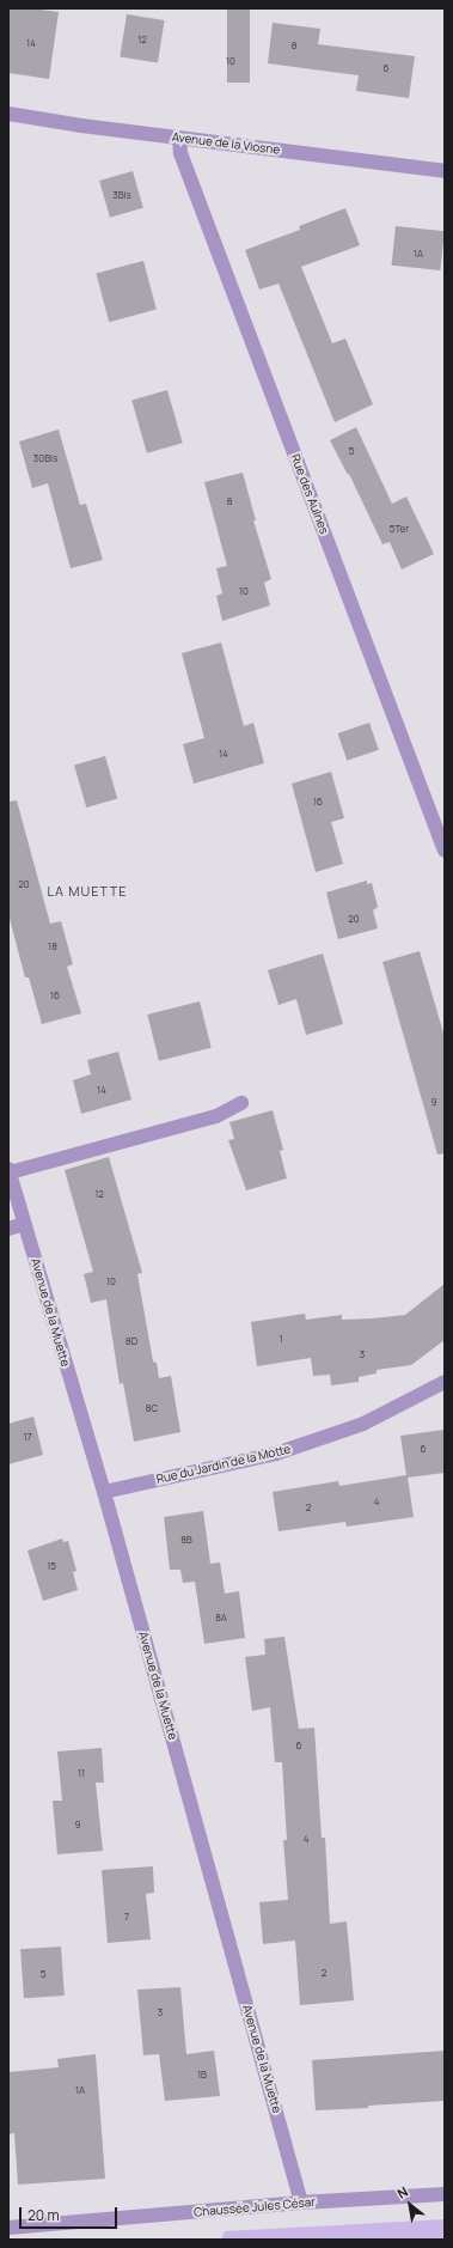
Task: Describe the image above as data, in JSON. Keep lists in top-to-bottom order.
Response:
{
  "streets": {
    "street": [
      "Avenue de la Viosne",
      "Rue des Aulnes",
      "Avenue de la Muette",
      "Rue du Jardin de la Motte",
      "Chaussée Jules César"
    ]
  },
  "crossings": [
    ["Avenue de la Viosne", "Rue des Aulnes"],
    ["Avenue de la Muette", "Rue du Jardin de la Motte"],
    ["Avenue de la Muette", "Chaussée Jules César"]
  ],
  "districts": ["LA MUETTE"],
  "house_numbers": [
    "12",
    "14",
    "8",
    "10",
    "6",
    "3Bis",
    "1A",
    "5",
    "30Bis",
    "8",
    "5Ter",
    "10",
    "14",
    "16",
    "20",
    "20",
    "18",
    "16",
    "14",
    "9",
    "12",
    "10",
    "1",
    "8D",
    "3",
    "8C",
    "17",
    "6",
    "4",
    "2",
    "8B",
    "15",
    "8A",
    "6",
    "11",
    "9",
    "4",
    "7",
    "2",
    "5",
    "3",
    "1B",
    "1A"
  ],
  "scale_bar": "20 m",
  "north": "top left"
}
